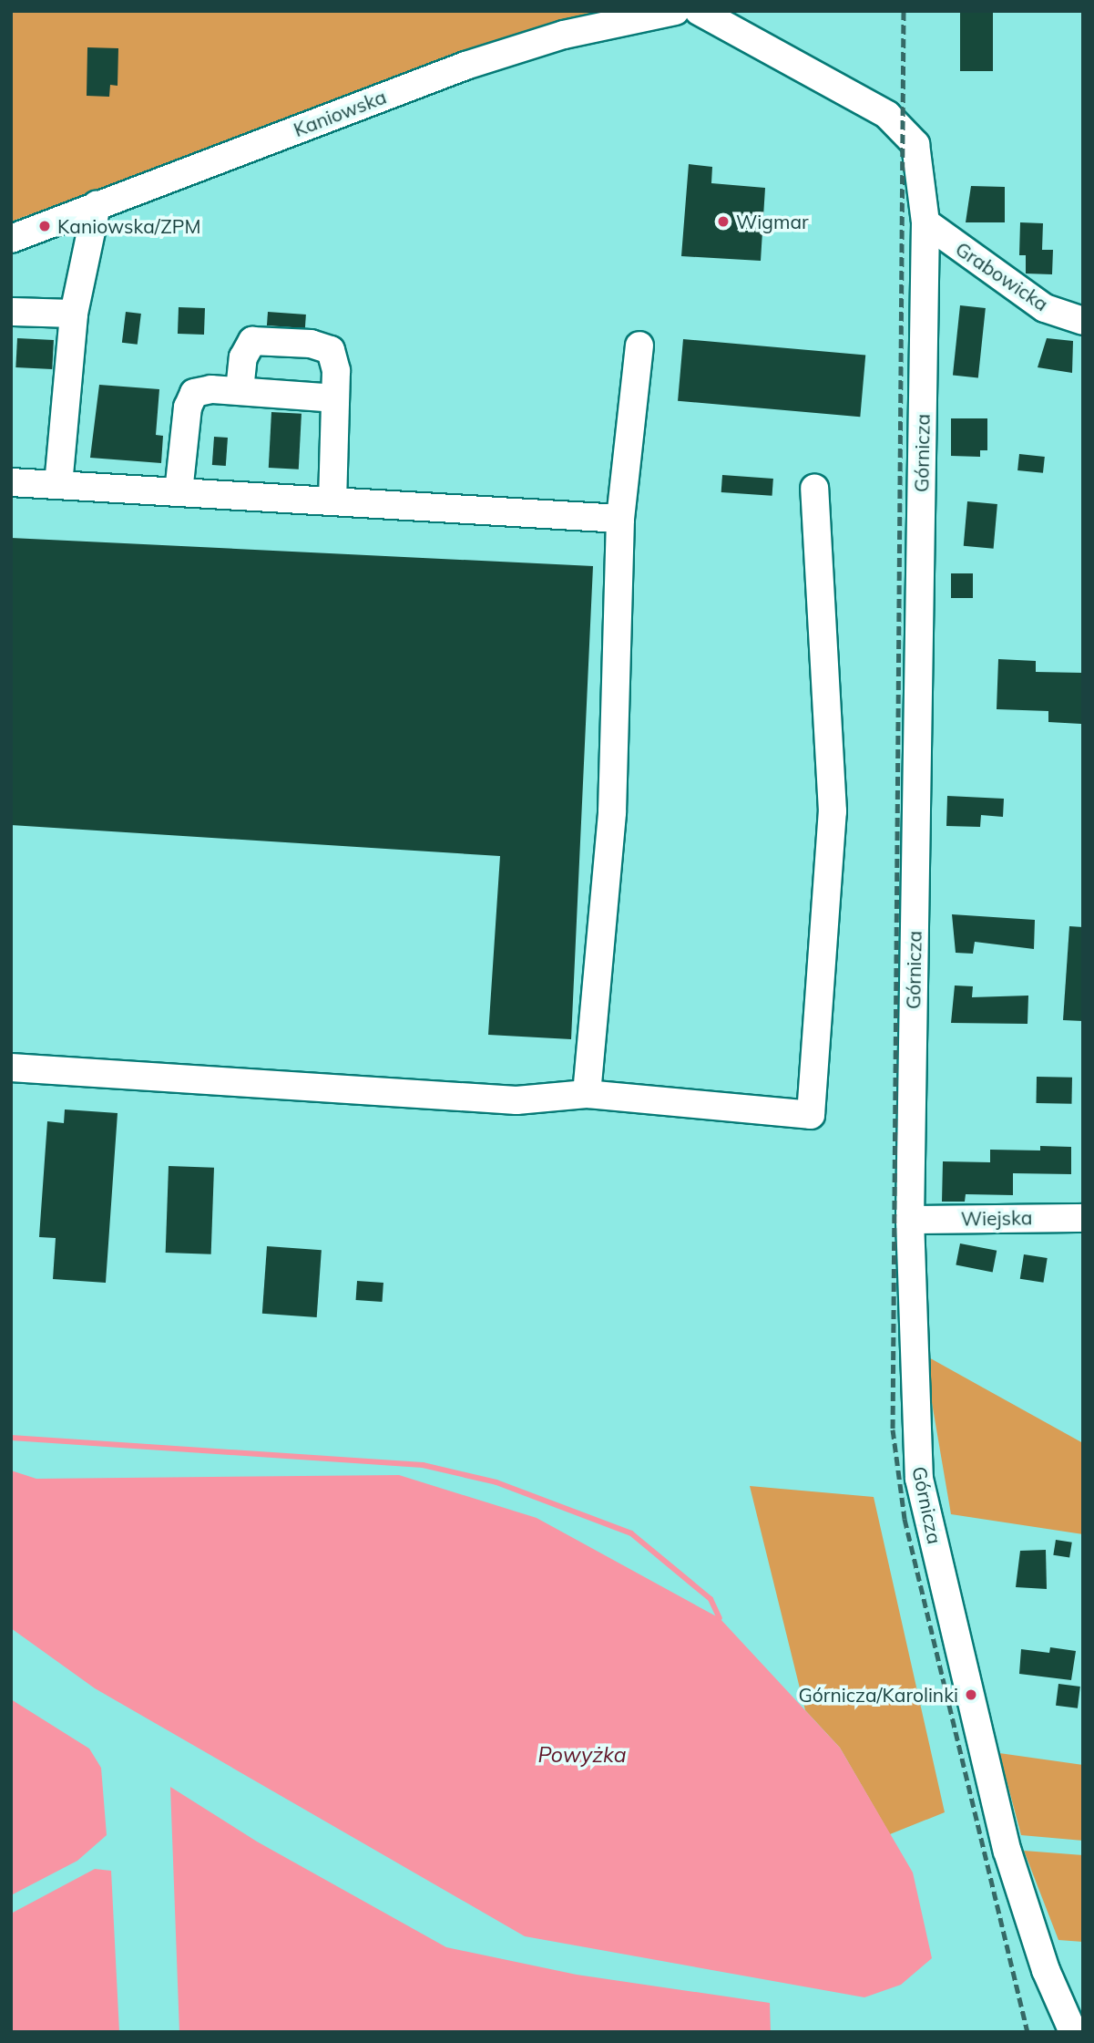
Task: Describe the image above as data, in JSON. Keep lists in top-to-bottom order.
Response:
{
  "streets": {
    "street": [
      "Kaniowska",
      "Grabowicka",
      "Górnicza",
      "Wiejska"
    ]
  },
  "crossings": [
    ["Grabowicka", "Górnicza"],
    ["Górnicza", "Wiejska"]
  ],
  "water": ["Powyżka"],
  "places": ["Wigmar", "Kaniowska/ZPM", "Górnicza/Karolinki"]
}
